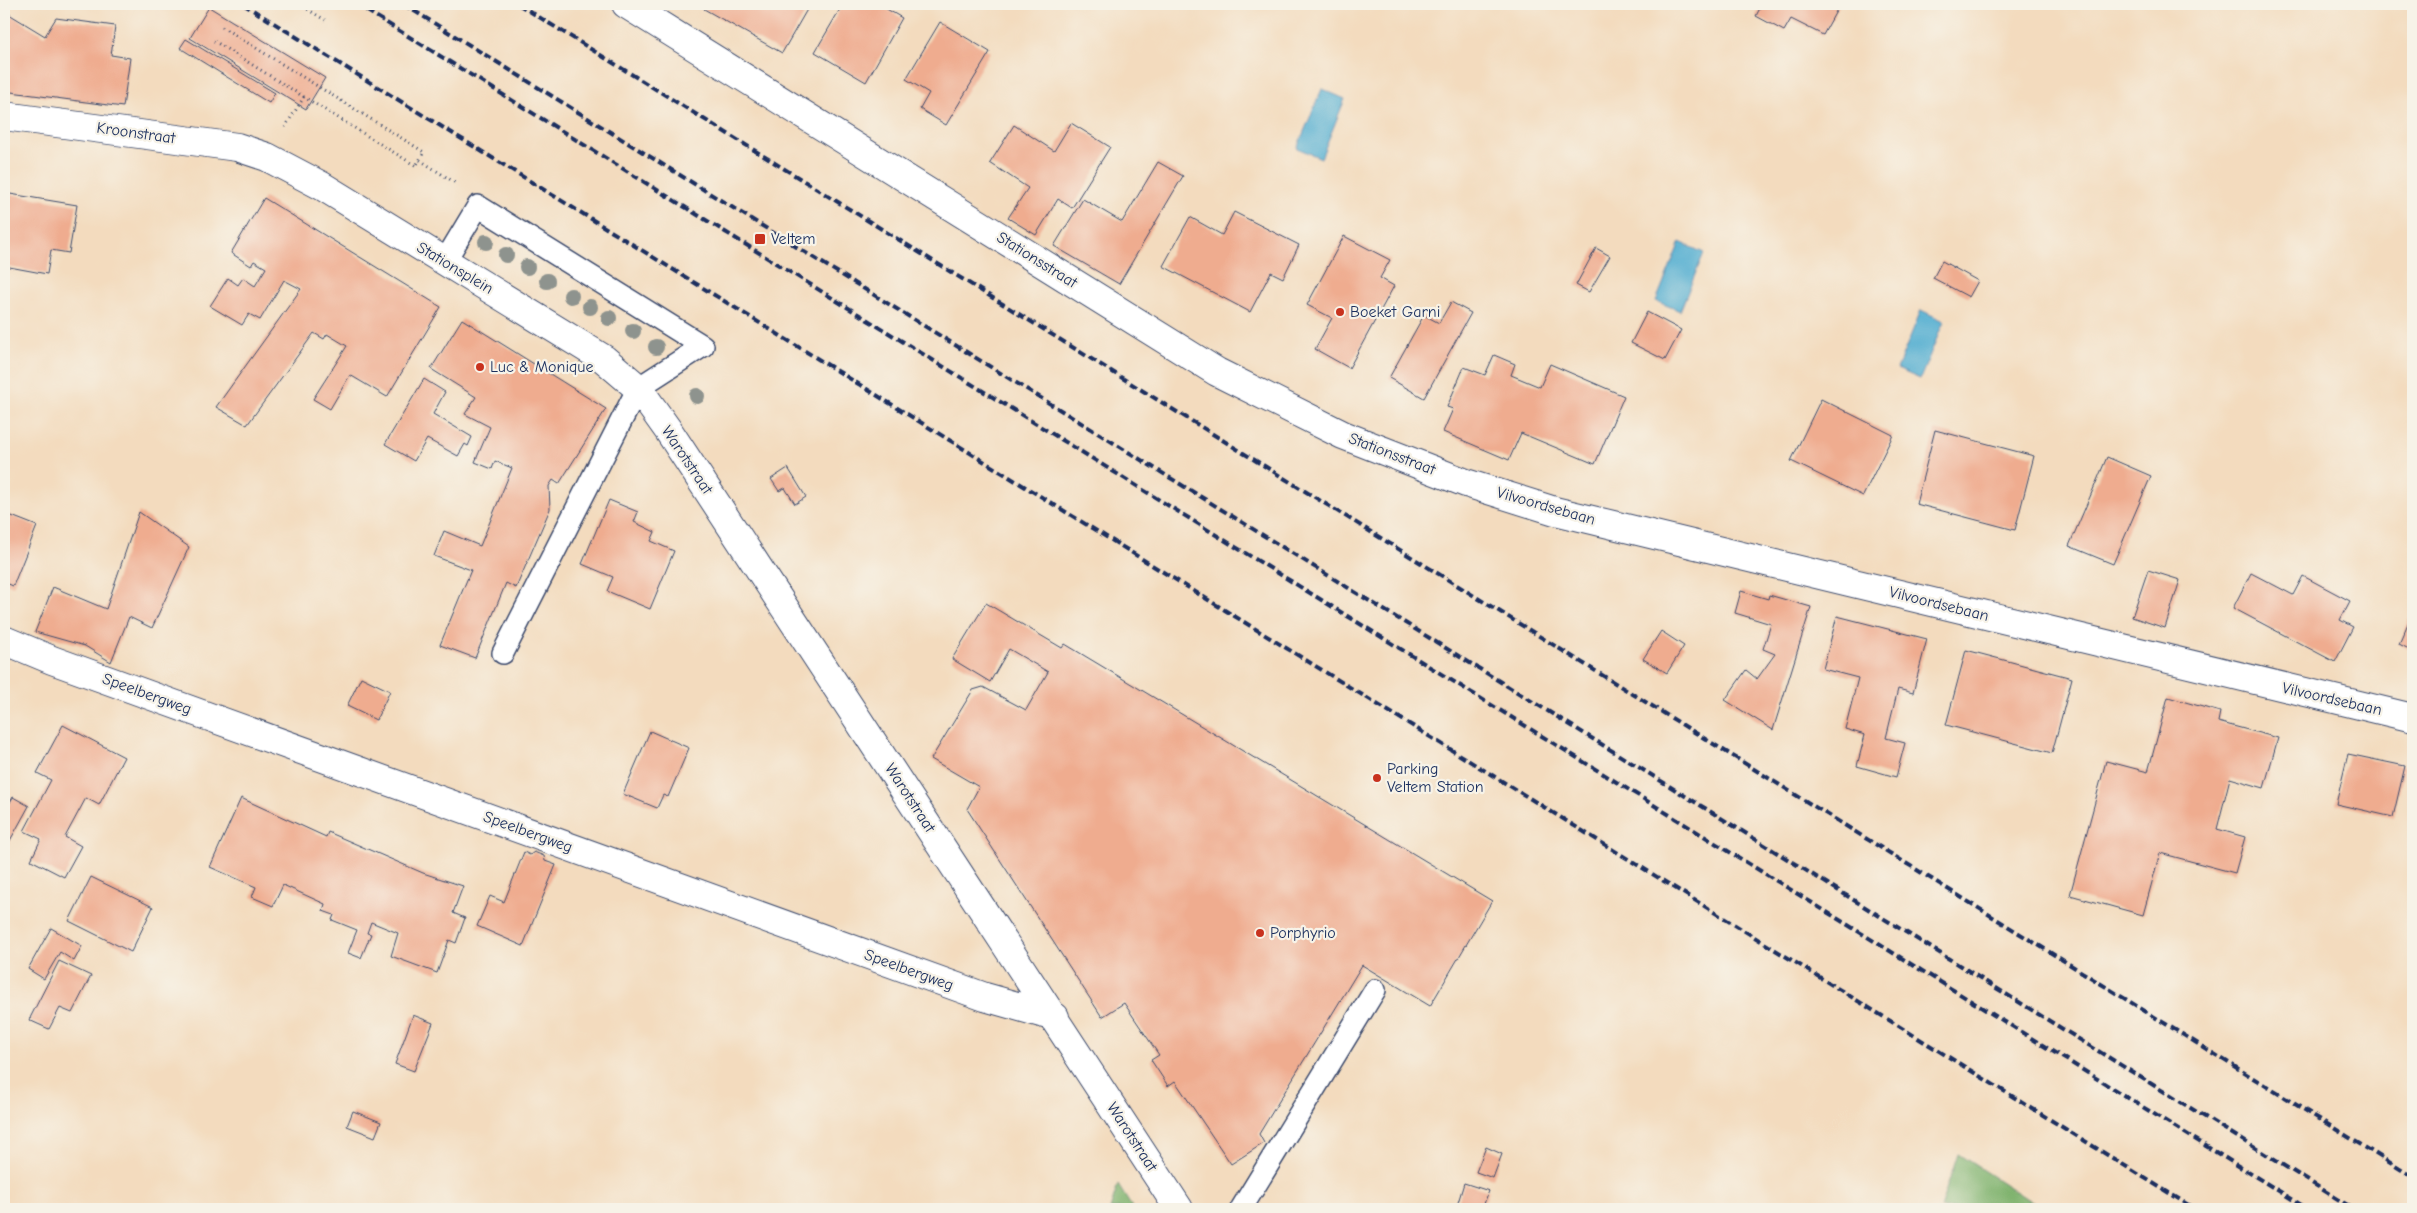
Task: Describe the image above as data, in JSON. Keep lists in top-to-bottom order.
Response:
{
  "streets": {
    "street": [
      "Kroonstraat",
      "Stationsstraat",
      "Stationsplein",
      "Warotstraat",
      "Vilvoordsebaan",
      "Speelbergweg"
    ]
  },
  "crossings": [
    ["Kroonstraat", "Stationsplein"],
    ["Stationsstraat", "Vilvoordsebaan"],
    ["Stationsplein", "Warotstraat"],
    ["Warotstraat", "Speelbergweg"]
  ],
  "places": {
    "transit": ["Veltem"],
    "other": [
      "Boeket Garni",
      "Luc & Monique",
      "Parking Veltem Station",
      "Porphyrio"
    ]
  }
}
